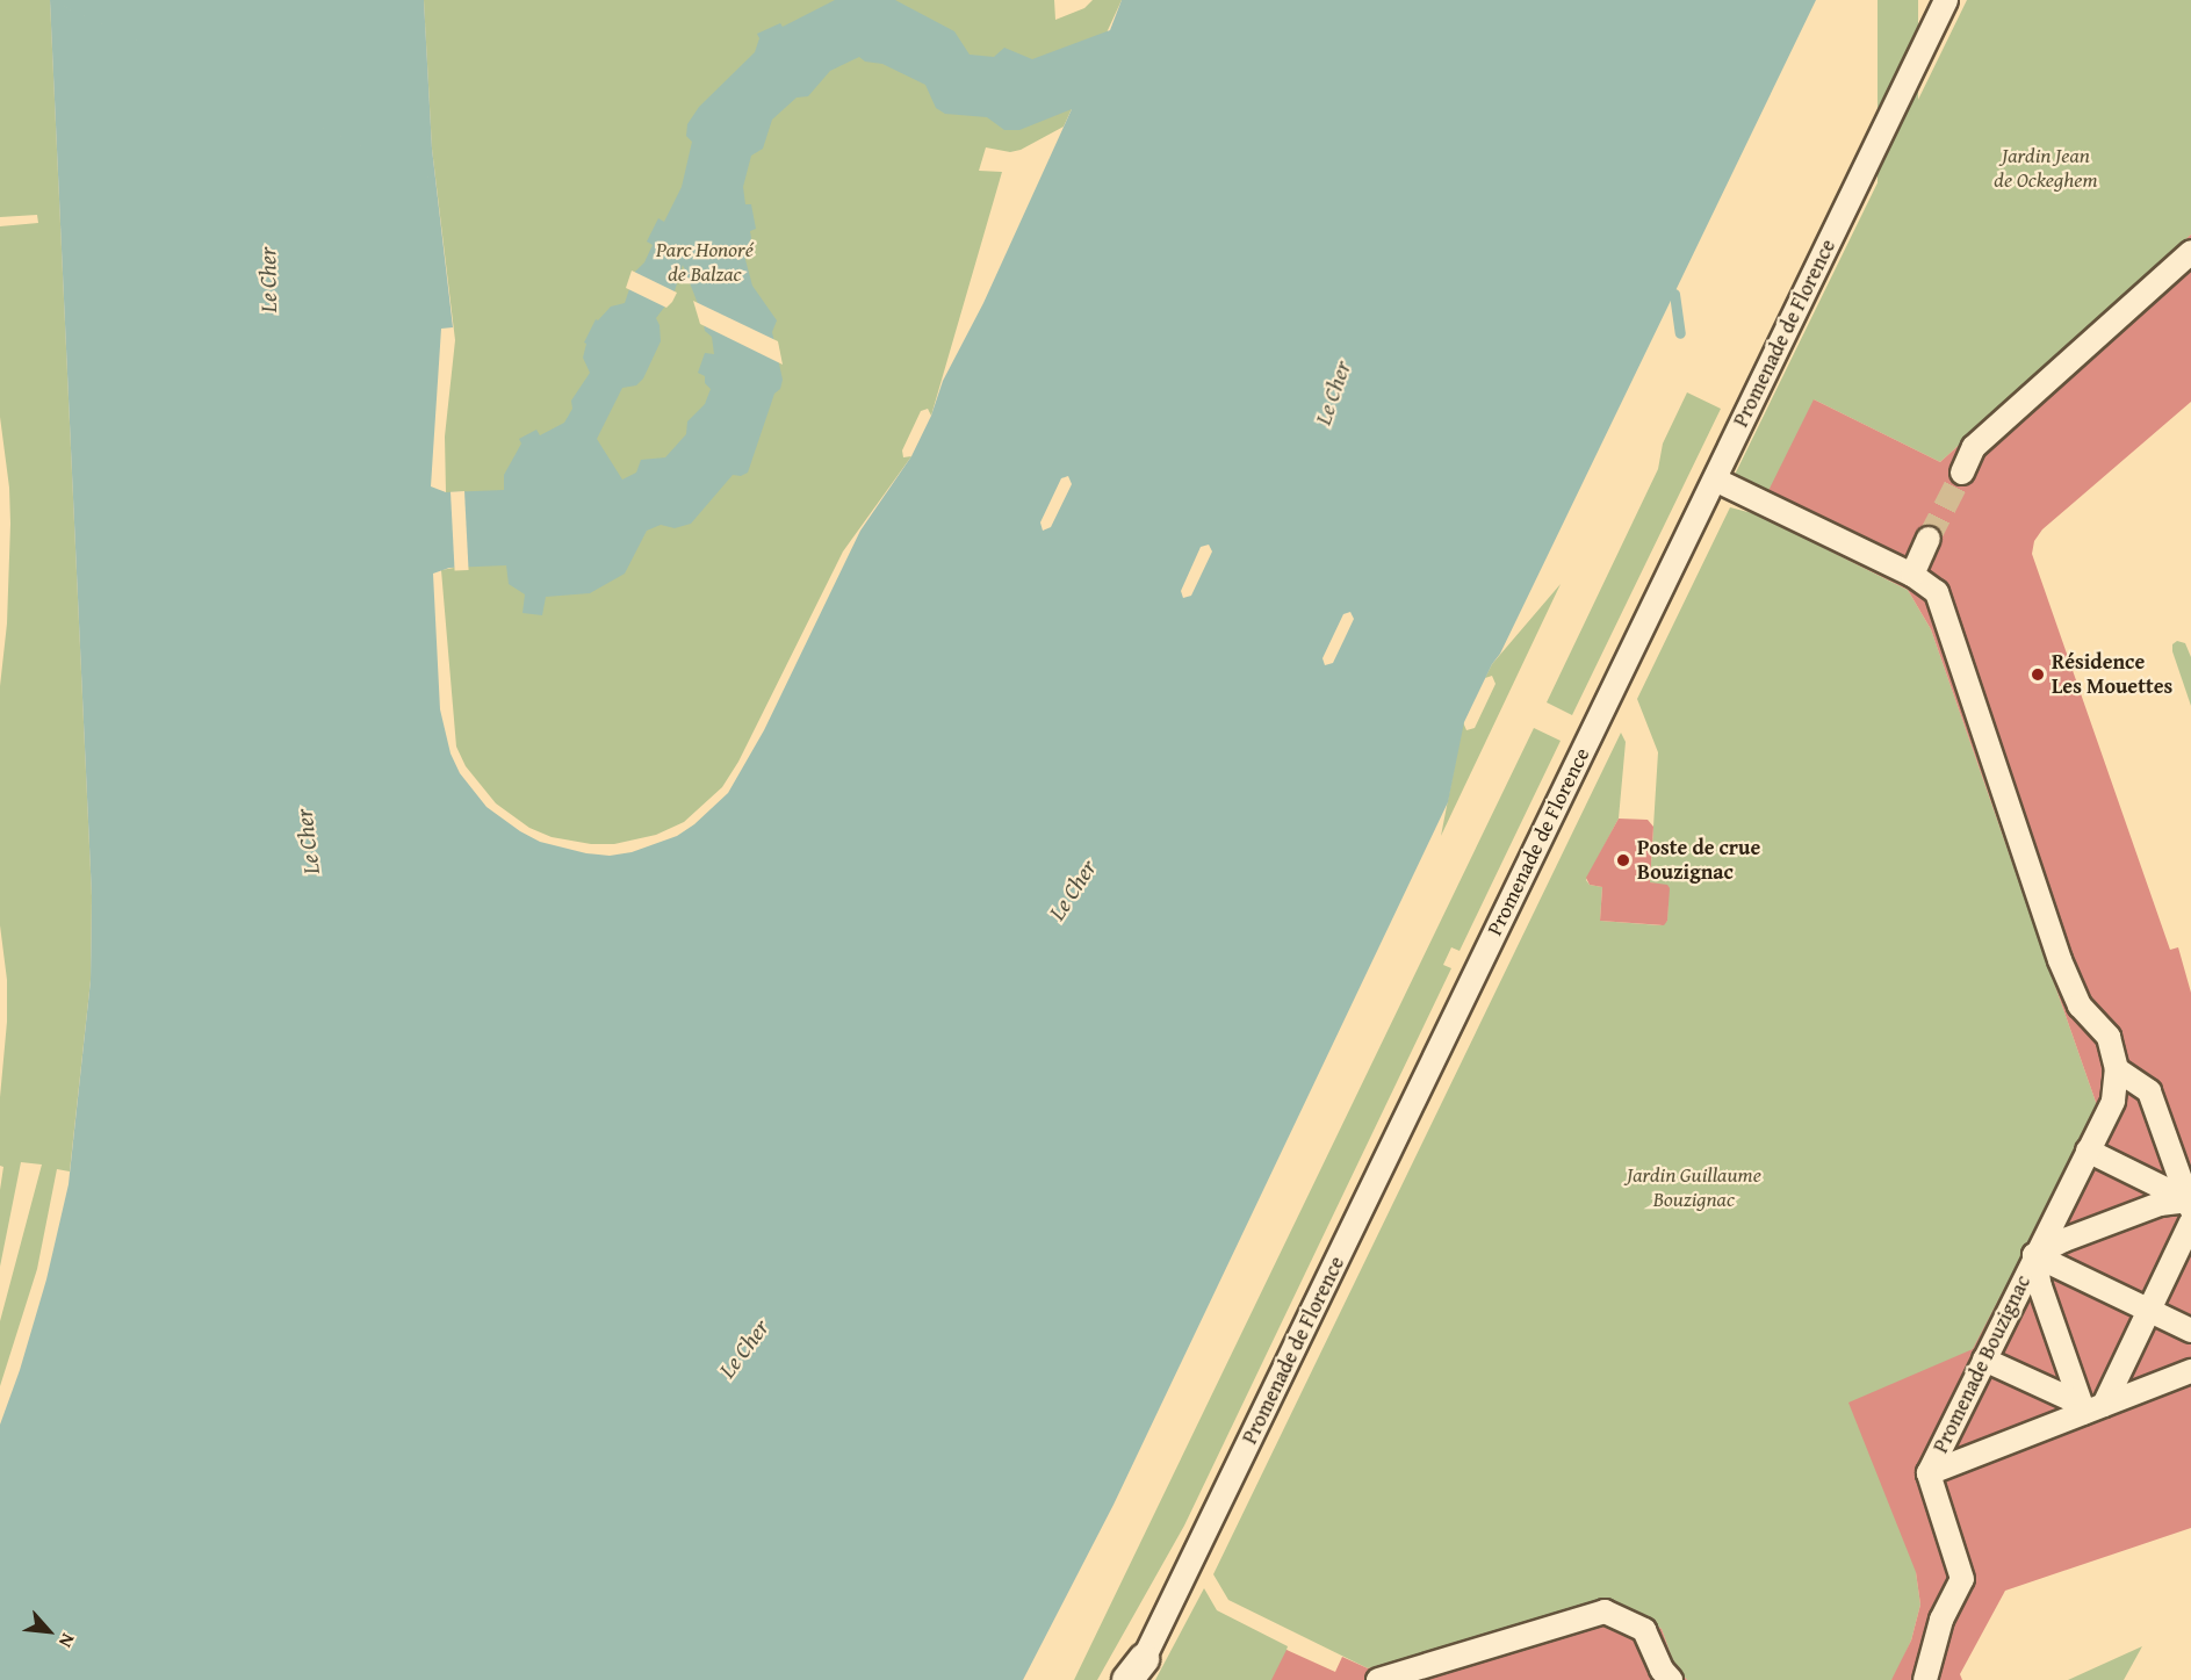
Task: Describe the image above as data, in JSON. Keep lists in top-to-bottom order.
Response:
{
  "streets": {
    "street": ["Promenade de Florence", "Promenade Bouzignac"]
  },
  "water": ["Le Cher"],
  "parks": ["Jardin Jean de Ockeghem", "Parc Honoré de Balzac", "Jardin Guillaume Bouzignac"],
  "places": ["Résidence Les Mouettes", "Poste de crue Bouzignac"],
  "north": "bottom right"
}
